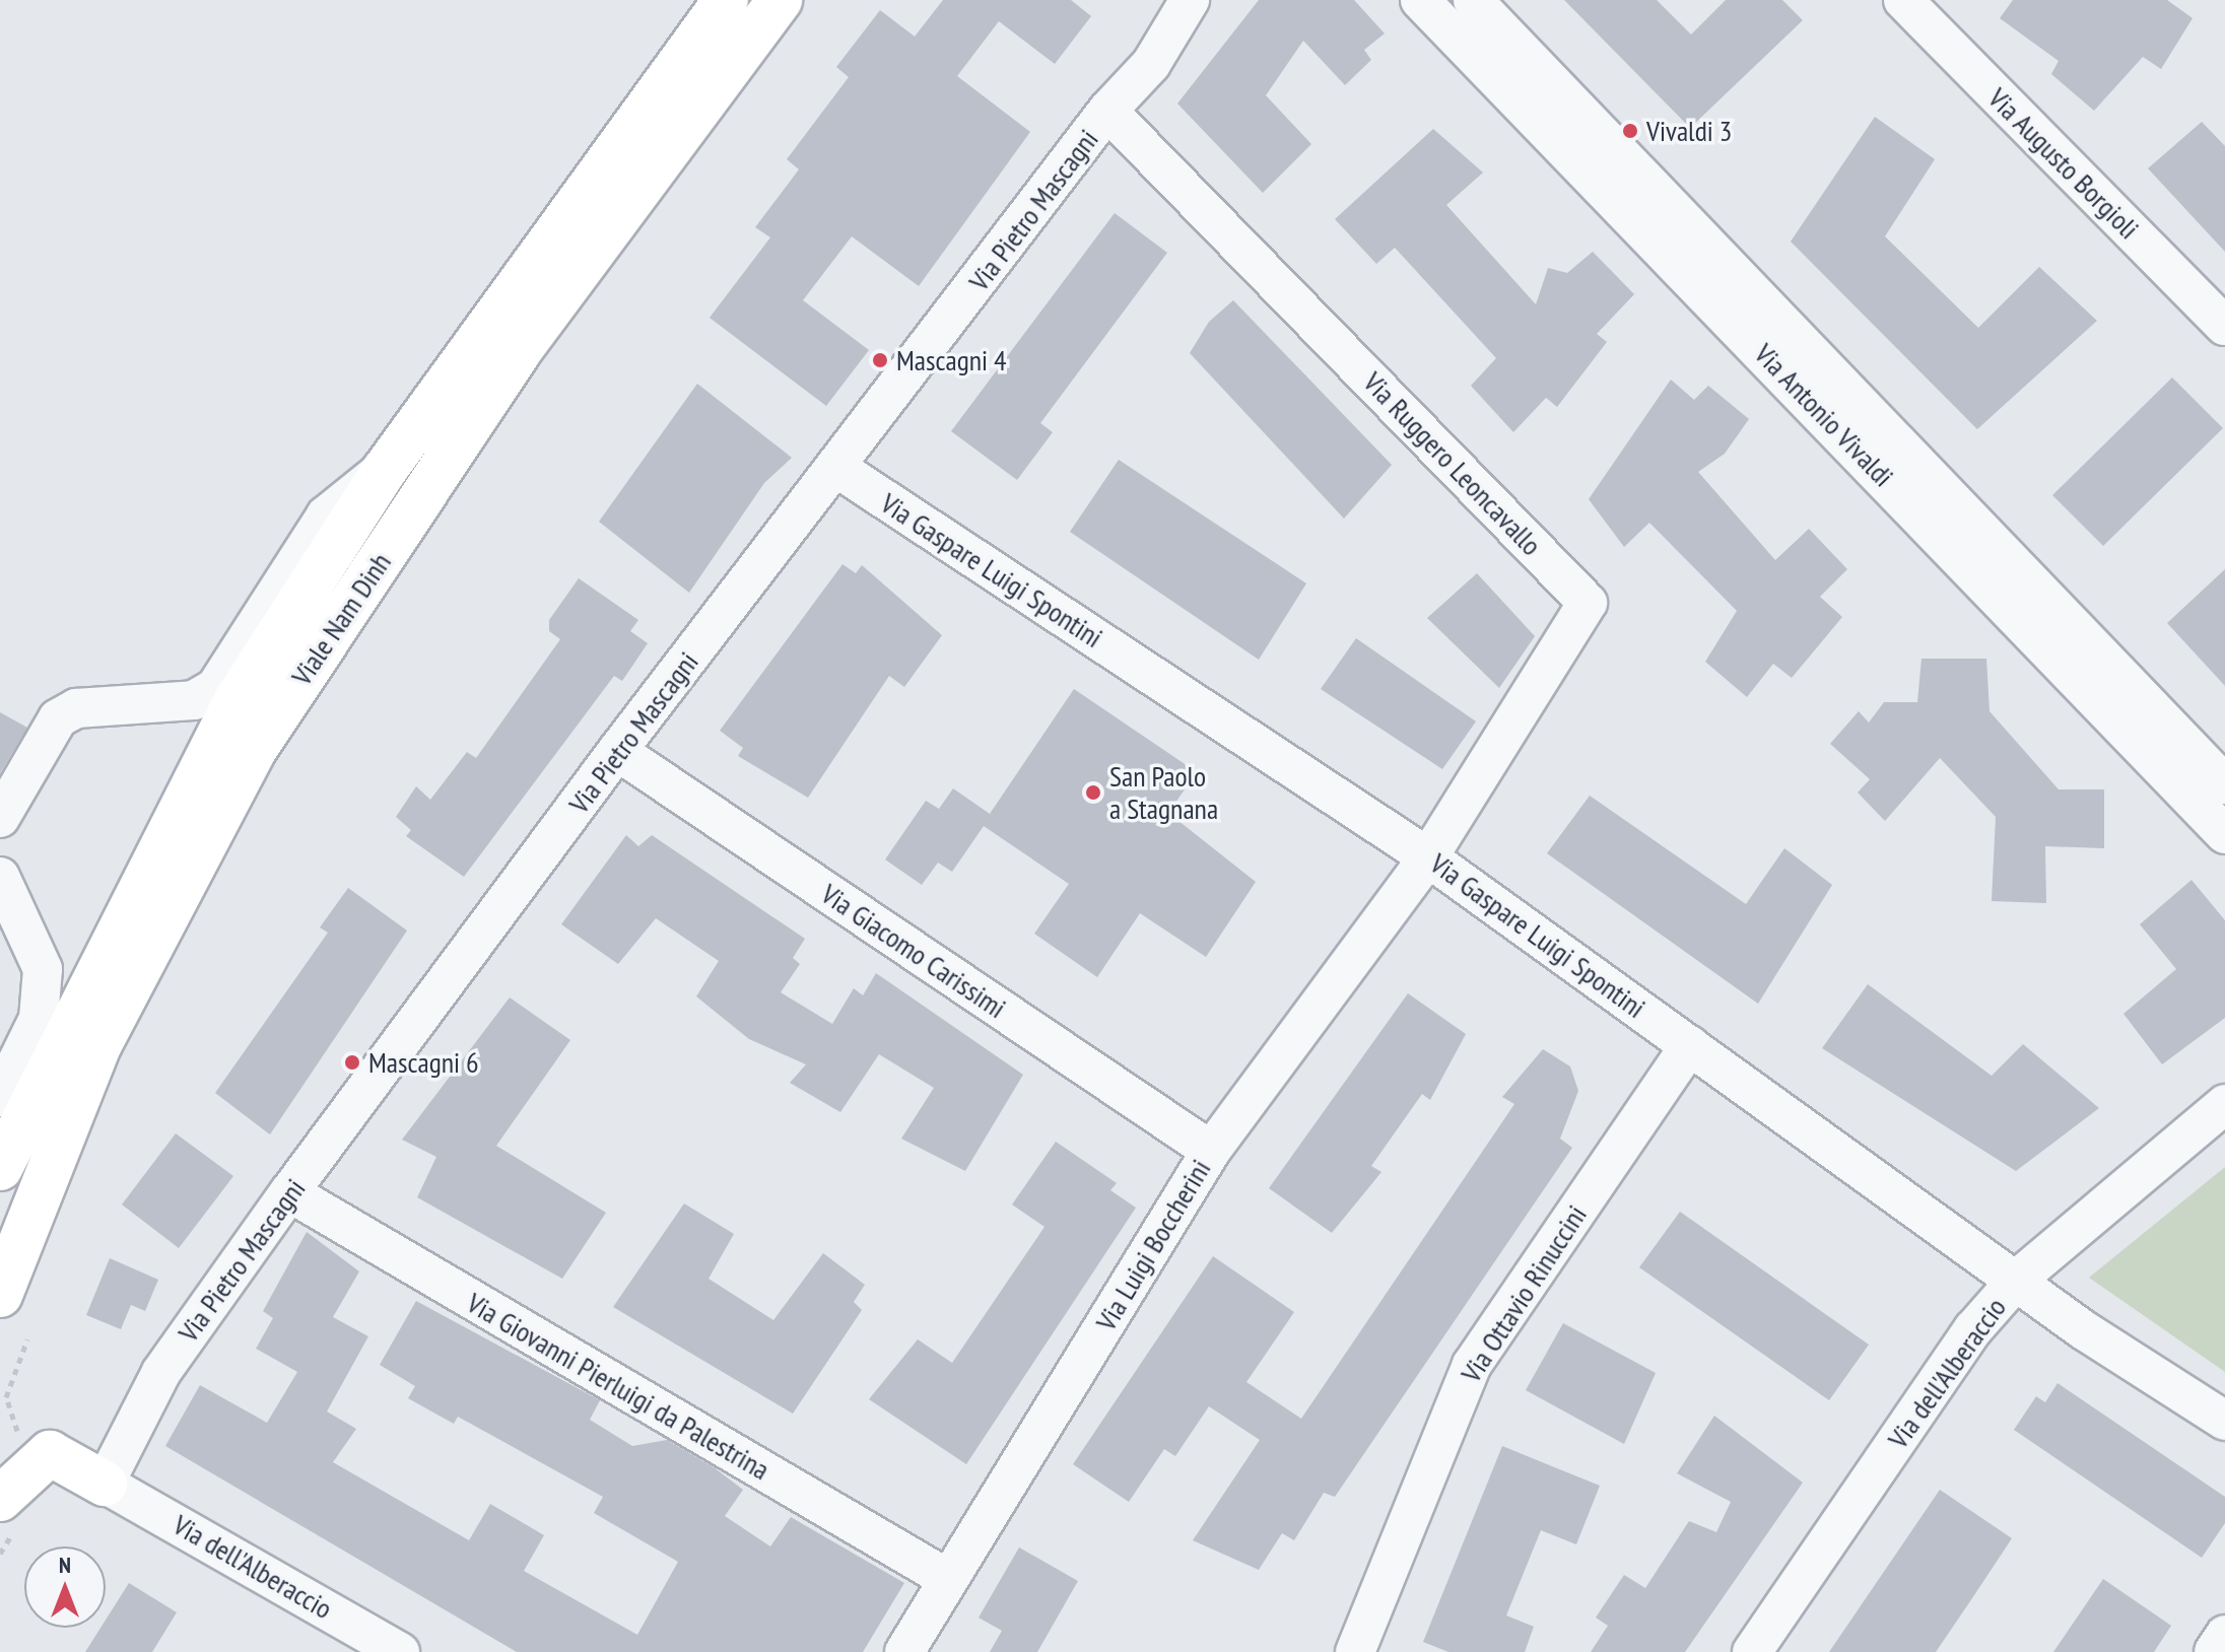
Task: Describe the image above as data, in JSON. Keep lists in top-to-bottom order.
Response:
{
  "streets": {
    "main road": ["Viale Nam Dinh"],
    "street": [
      "Via Augusto Borgioli",
      "Via Pietro Mascagni",
      "Via Antonio Vivaldi",
      "Via Ruggero Leoncavallo",
      "Via Gaspare Luigi Spontini",
      "Via Giacomo Carissimi",
      "Via Luigi Boccherini",
      "Via Ottavio Rinuccini",
      "Via dell'Alberaccio",
      "Via Giovanni Pierluigi da Palestrina"
    ]
  },
  "crossings": [
    ["Via Pietro Mascagni", "Via Ruggero Leoncavallo"],
    ["Via Pietro Mascagni", "Via Gaspare Luigi Spontini"],
    ["Via Pietro Mascagni", "Via Giacomo Carissimi"],
    ["Via Pietro Mascagni", "Via dell'Alberaccio"],
    ["Via Pietro Mascagni", "Via Giovanni Pierluigi da Palestrina"],
    ["Via Ruggero Leoncavallo", "Via Gaspare Luigi Spontini"],
    ["Via Ruggero Leoncavallo", "Via Luigi Boccherini"],
    ["Via Gaspare Luigi Spontini", "Via Luigi Boccherini"],
    ["Via Gaspare Luigi Spontini", "Via Ottavio Rinuccini"],
    ["Via Gaspare Luigi Spontini", "Via dell'Alberaccio"],
    ["Via Giacomo Carissimi", "Via Luigi Boccherini"],
    ["Via Luigi Boccherini", "Via Giovanni Pierluigi da Palestrina"]
  ],
  "places": [
    "Vivaldi 3",
    "Mascagni 4",
    "San Paolo a Stagnana",
    "Mascagni 6"
  ],
  "north": "top"
}
